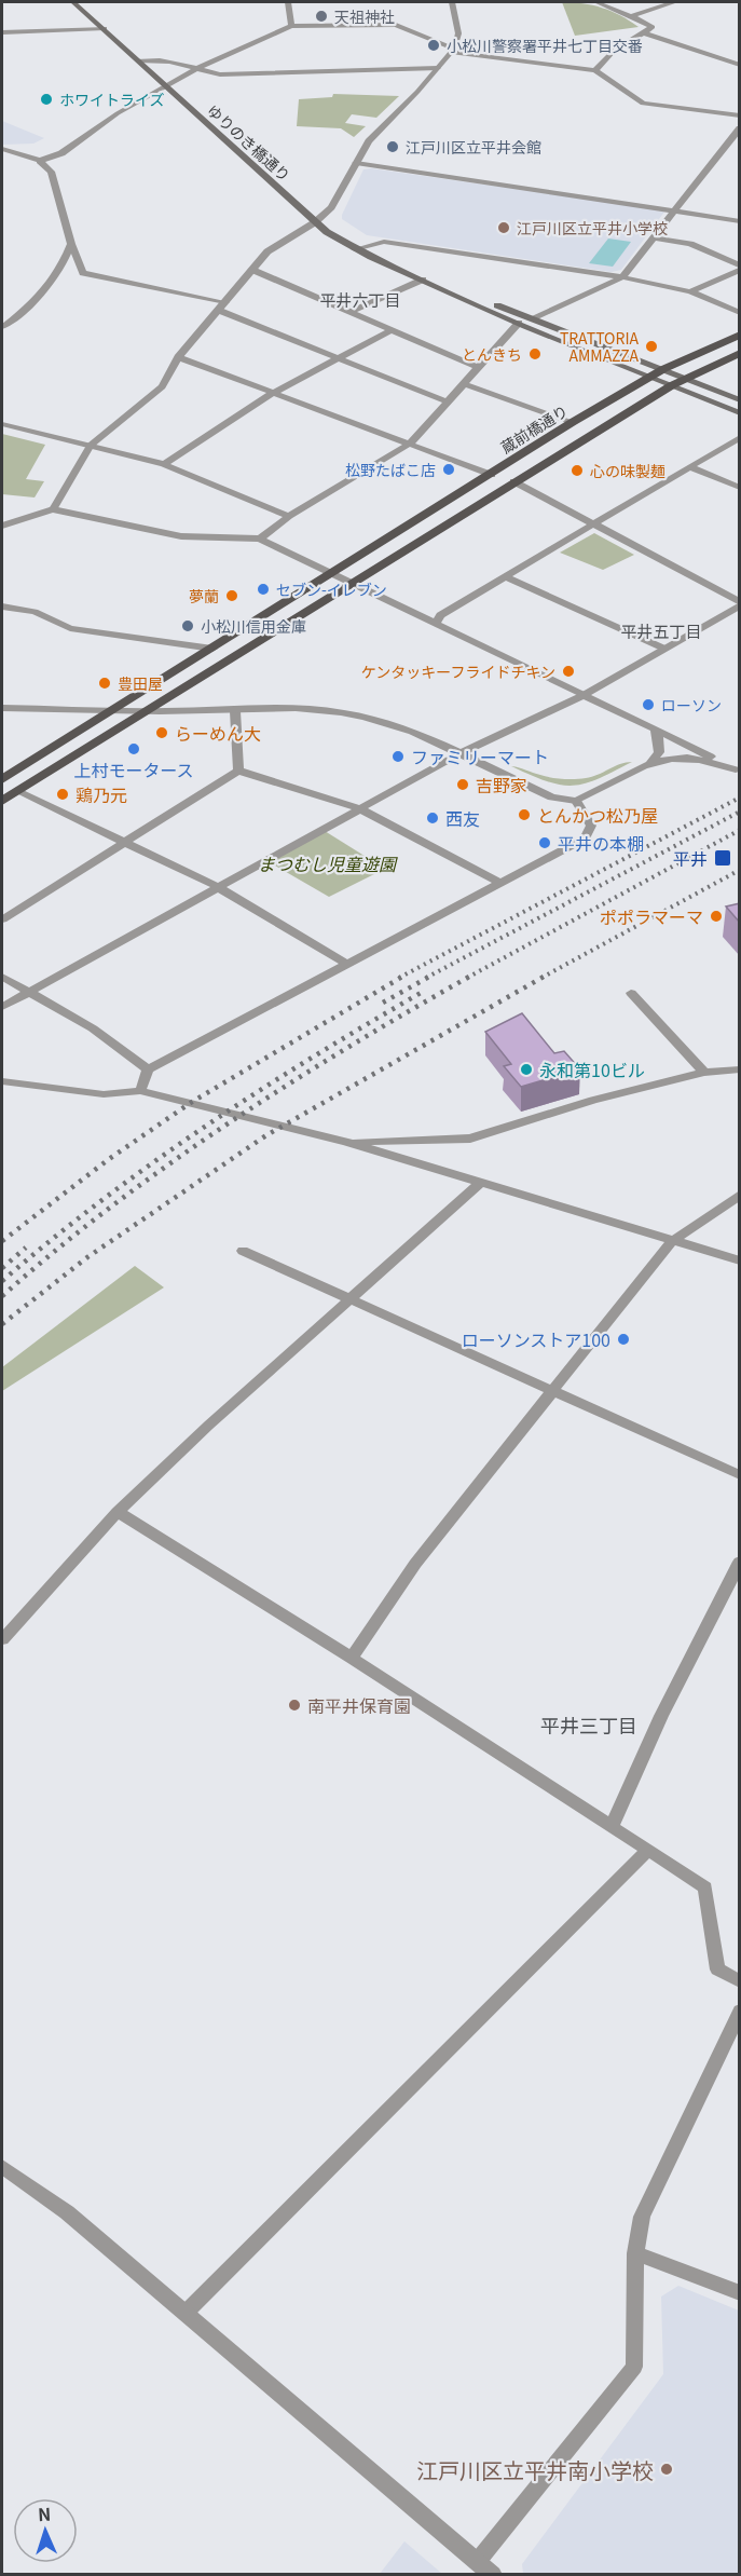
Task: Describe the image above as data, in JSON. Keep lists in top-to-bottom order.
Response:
{
  "streets": {
    "main road": ["ゆりのき橋通り", "蔵前橋通り"]
  },
  "crossings": [
    ["ゆりのき橋通り", "蔵前橋通り"]
  ],
  "districts": ["平井六丁目", "平井五丁目", "平井三丁目"],
  "parks": ["まつむし児童遊園"],
  "places": {
    "other": [
      "天祖神社",
      "小松川警察署平井七丁目交番",
      "ホワイトライズ",
      "江戸川区立平井会館",
      "江戸川区立平井小学校",
      "TRATTORIA AMMAZZA",
      "とんきち",
      "松野たばこ店",
      "心の味製麺",
      "セブン-イレブン",
      "夢蘭",
      "小松川信用金庫",
      "ケンタッキーフライドチキン",
      "豊田屋",
      "ローソン",
      "らーめん大",
      "上村モータース",
      "ファミリーマート",
      "吉野家",
      "鶏乃元",
      "とんかつ松乃屋",
      "西友",
      "平井の本棚",
      "ポポラマーマ",
      "永和第10ビル",
      "ローソンストア100",
      "南平井保育園",
      "江戸川区立平井南小学校"
    ],
    "transit": ["平井"]
  },
  "north": "top"
}
